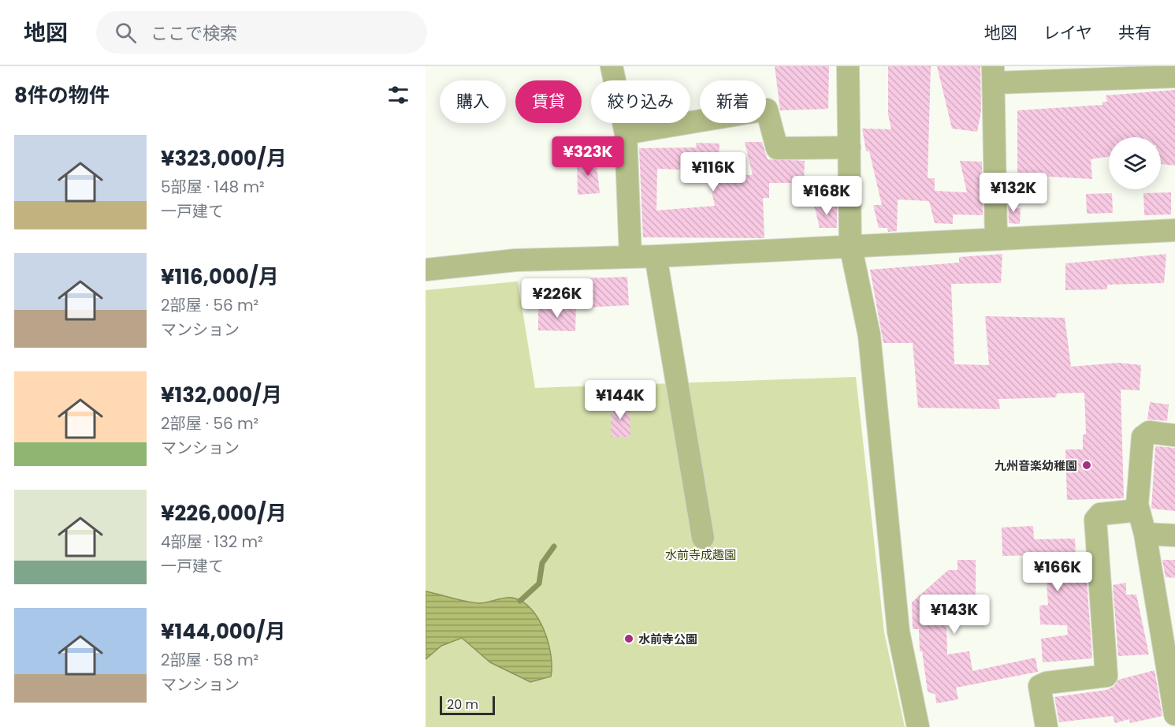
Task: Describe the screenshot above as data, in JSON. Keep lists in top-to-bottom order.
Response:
{
  "parks": ["水前寺成趣園"],
  "places": ["九州音楽幼稚園", "水前寺公園"],
  "scale_bar": "20 m",
  "page": {
    "header": "地図",
    "search": "ここで検索",
    "nav": ["地図", "レイヤ", "共有"],
    "heading": "8件の物件",
    "chip": [
      "購入",
      "賃貸",
      "絞り込み",
      "新着"
    ],
    "list": [
      {
        "name": "¥323,000/月",
        "note": "5部屋 · 148 m² · 一戸建て"
      },
      {
        "name": "¥116,000/月",
        "note": "2部屋 · 56 m² · マンション"
      },
      {
        "name": "¥132,000/月",
        "note": "2部屋 · 56 m² · マンション"
      },
      {
        "name": "¥226,000/月",
        "note": "4部屋 · 132 m² · 一戸建て"
      },
      {
        "name": "¥144,000/月",
        "note": "2部屋 · 58 m² · マンション"
      }
    ],
    "price": [
      "¥323K",
      "¥116K",
      "¥132K",
      "¥168K",
      "¥226K",
      "¥144K",
      "¥166K",
      "¥143K"
    ],
    "scale": "20 m"
  }
}
